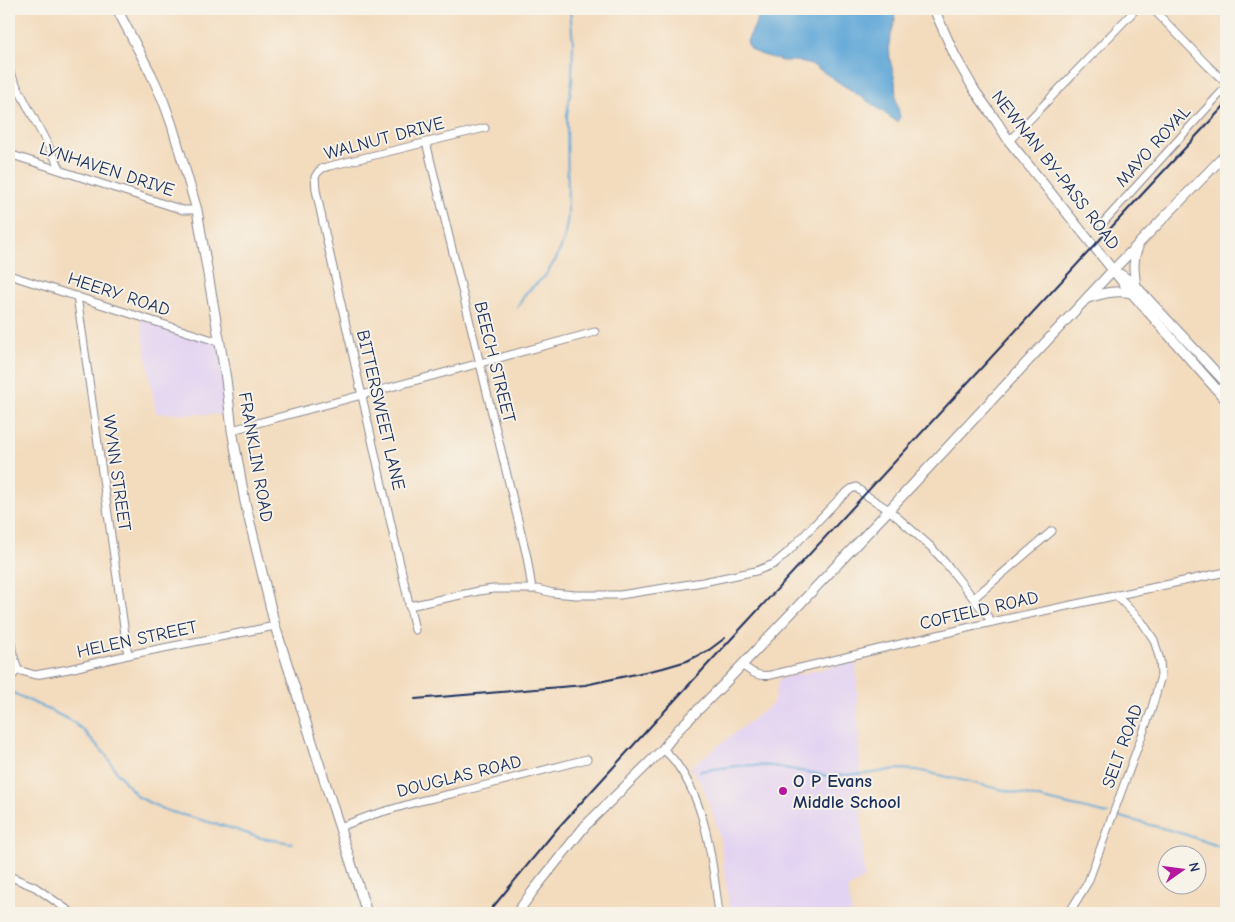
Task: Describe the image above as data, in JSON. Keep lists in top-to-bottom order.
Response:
{
  "streets": {
    "main road": ["NEWNAN BY-PASS ROAD", "FRANKLIN ROAD"],
    "street": [
      "WALNUT DRIVE",
      "MAYO ROYAL",
      "LYNHAVEN DRIVE",
      "HEERY ROAD",
      "BEECH STREET",
      "BITTERSWEET LANE",
      "WYNN STREET",
      "COFIELD ROAD",
      "HELEN STREET",
      "SELT ROAD",
      "DOUGLAS ROAD"
    ]
  },
  "crossings": [
    ["WALNUT DRIVE", "BEECH STREET"],
    ["WALNUT DRIVE", "BITTERSWEET LANE"],
    ["LYNHAVEN DRIVE", "FRANKLIN ROAD"],
    ["HEERY ROAD", "FRANKLIN ROAD"],
    ["HEERY ROAD", "WYNN STREET"],
    ["FRANKLIN ROAD", "HELEN STREET"],
    ["FRANKLIN ROAD", "DOUGLAS ROAD"],
    ["WYNN STREET", "HELEN STREET"],
    ["COFIELD ROAD", "SELT ROAD"]
  ],
  "places": ["O P Evans Middle School"],
  "north": "right"
}
